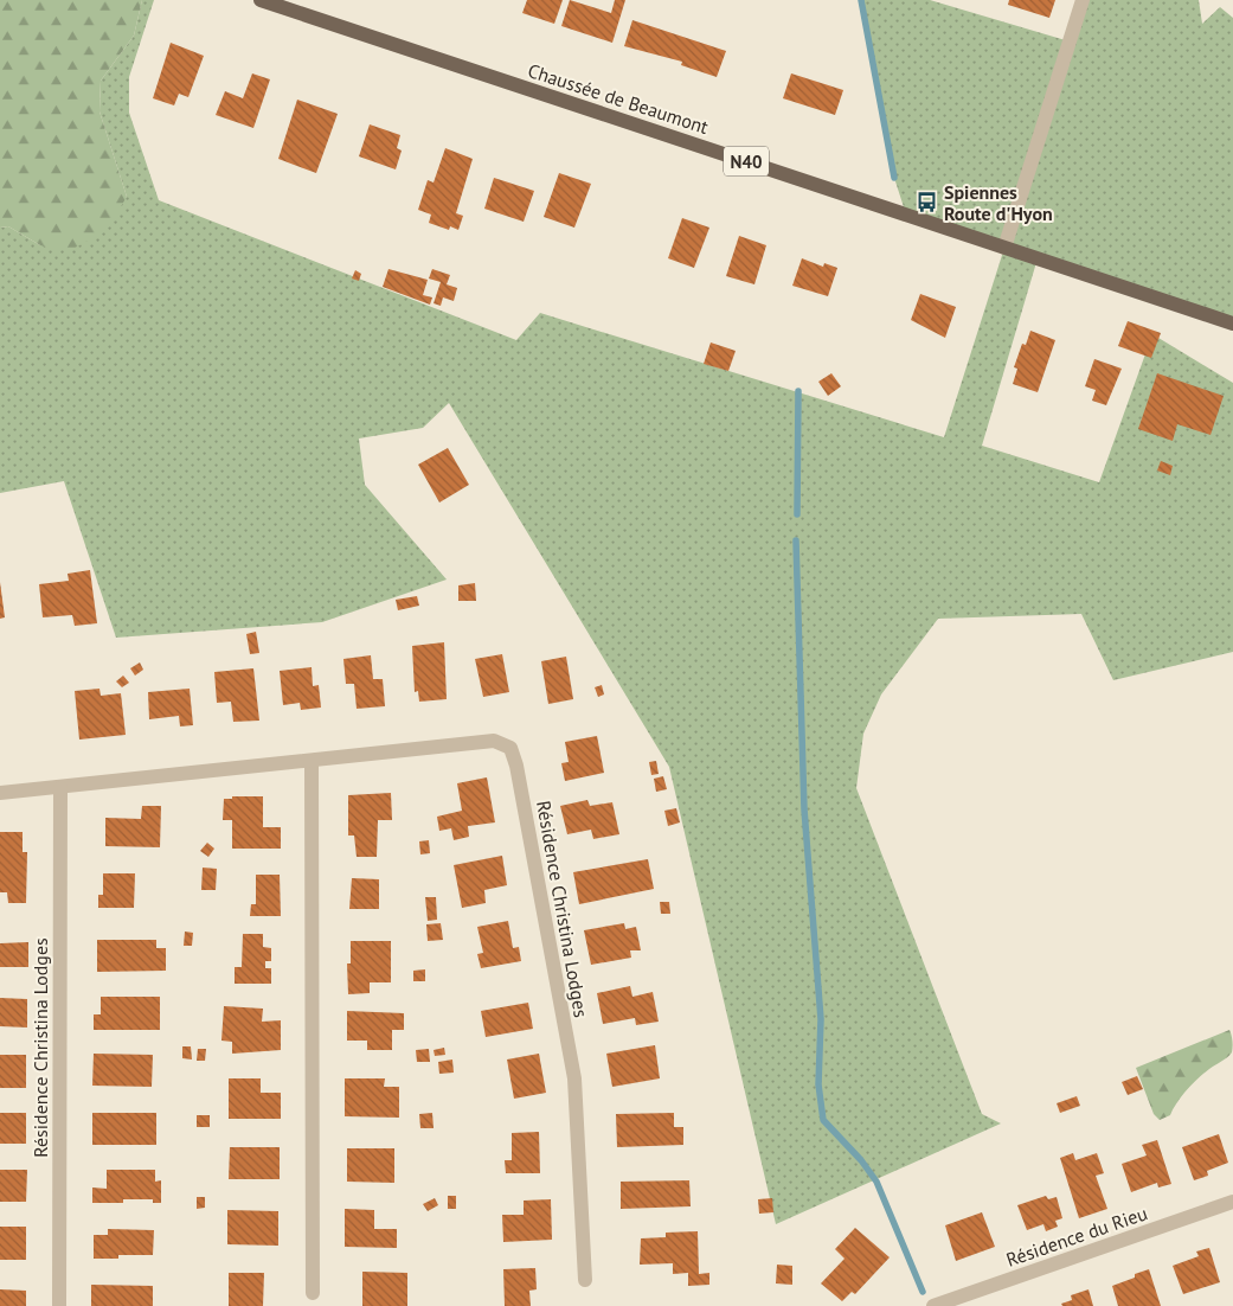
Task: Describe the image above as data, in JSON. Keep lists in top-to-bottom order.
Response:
{
  "streets": {
    "main road": ["Chaussée de Beaumont", "N40"],
    "street": ["Résidence Christina Lodges", "Résidence du Rieu"]
  },
  "places": {
    "bus stop": ["Spiennes Route d'Hyon"]
  }
}
